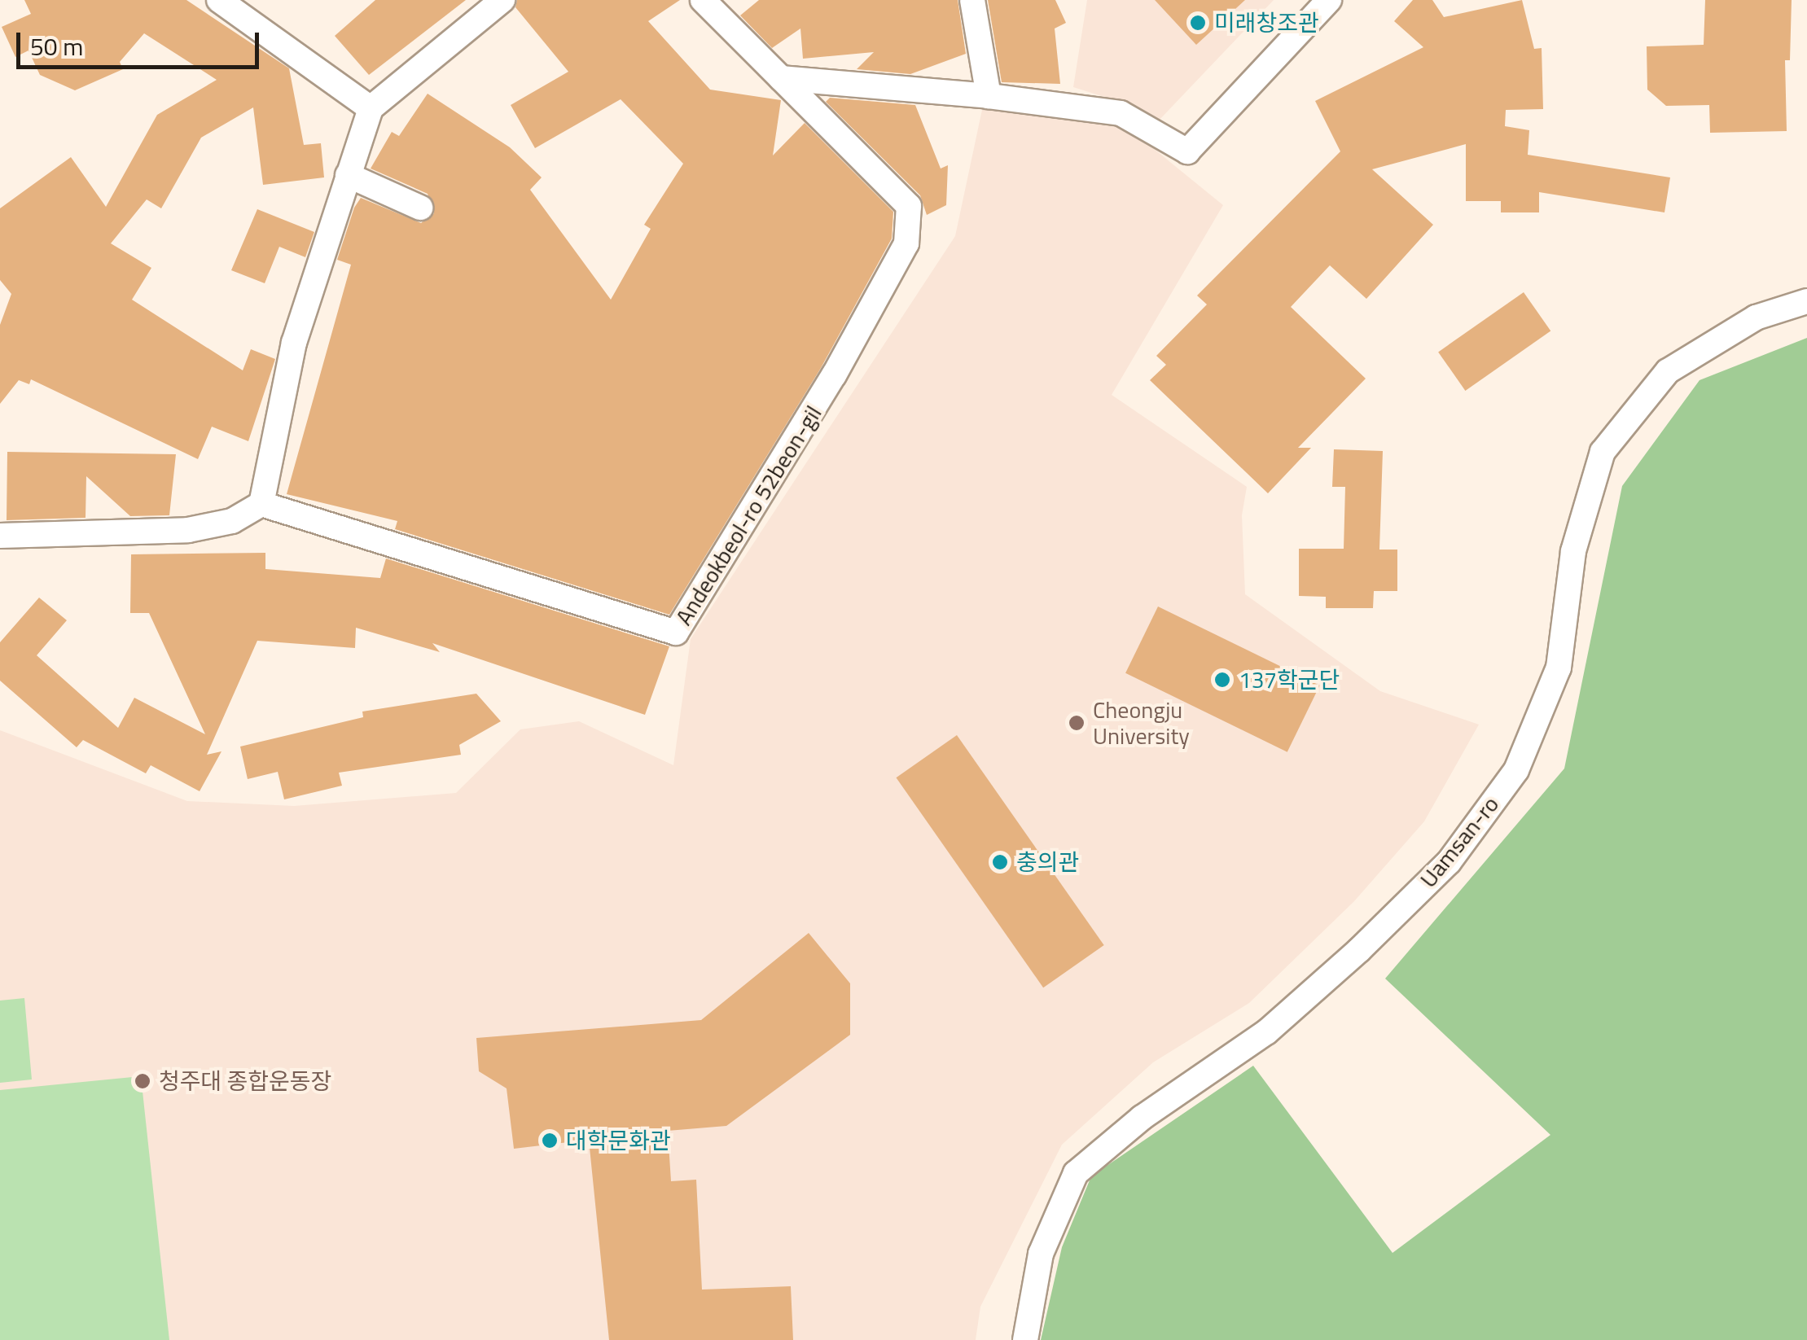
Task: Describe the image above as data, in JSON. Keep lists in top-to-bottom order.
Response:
{
  "streets": {
    "street": ["Andeokbeol-ro 52beon-gil", "Uamsan-ro"]
  },
  "places": [
    "미래창조관",
    "137학군단",
    "Cheongju University",
    "충의관",
    "청주대 종합운동장",
    "대학문화관"
  ],
  "scale_bar": "50 m"
}
